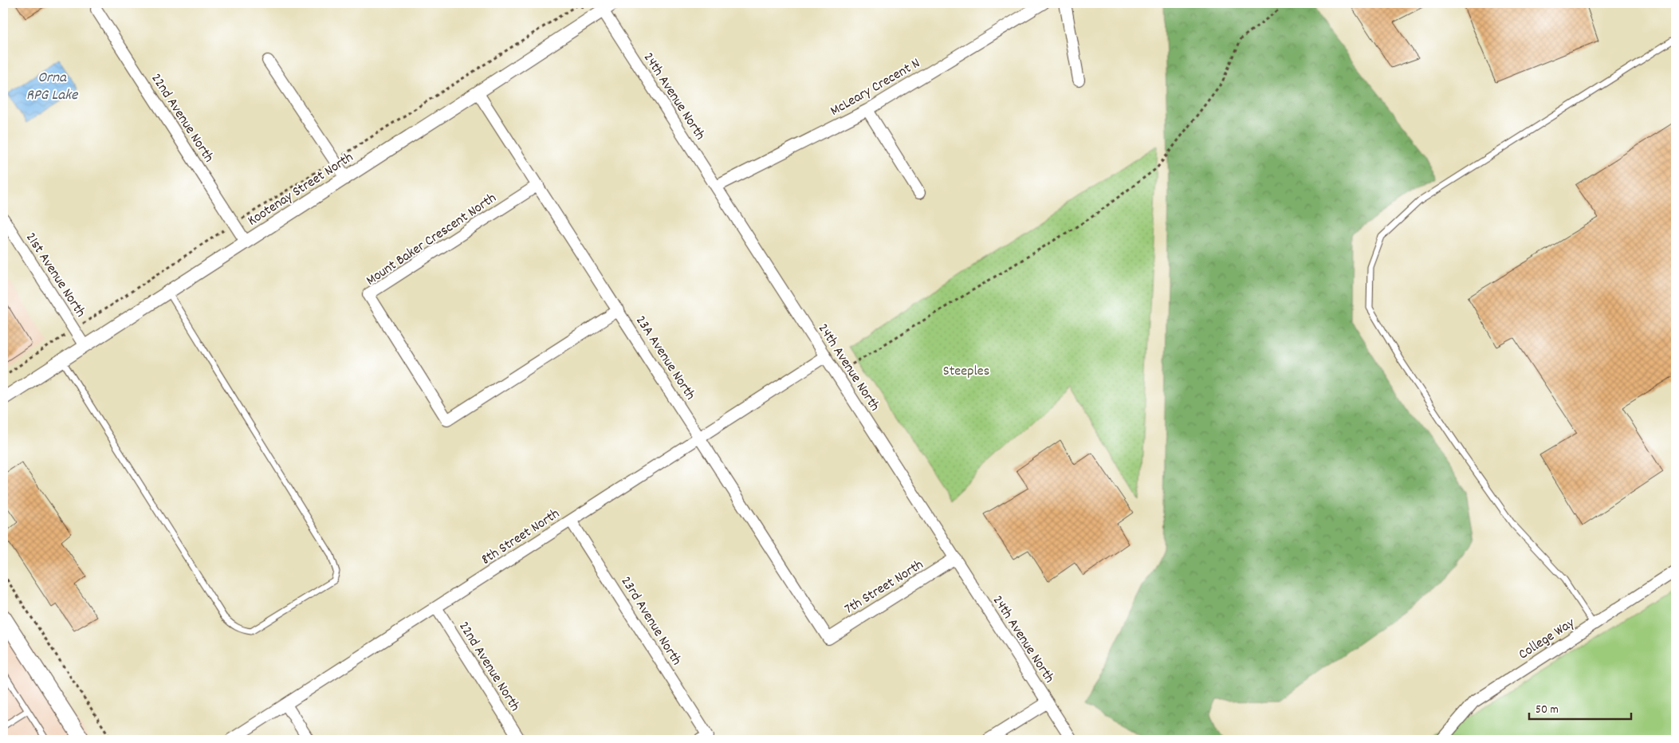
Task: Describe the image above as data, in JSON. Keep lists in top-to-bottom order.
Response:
{
  "streets": {
    "street": [
      "McLeary Crecent N",
      "24th Avenue North",
      "22nd Avenue North",
      "Kootenay Street North",
      "Mount Baker Crescent North",
      "21st Avenue North",
      "23A Avenue North",
      "8th Street North",
      "7th Street North",
      "23rd Avenue North",
      "College Way"
    ]
  },
  "crossings": [
    ["McLeary Crecent N", "24th Avenue North"],
    ["24th Avenue North", "Kootenay Street North"],
    ["24th Avenue North", "8th Street North"],
    ["24th Avenue North", "7th Street North"],
    ["22nd Avenue North", "Kootenay Street North"],
    ["22nd Avenue North", "8th Street North"],
    ["Kootenay Street North", "21st Avenue North"],
    ["Kootenay Street North", "23A Avenue North"],
    ["Mount Baker Crescent North", "23A Avenue North"],
    ["23A Avenue North", "8th Street North"],
    ["23A Avenue North", "7th Street North"],
    ["8th Street North", "23rd Avenue North"]
  ],
  "water": ["Orna RPG Lake"],
  "parks": ["Steeples"],
  "scale_bar": "50 m"
}
